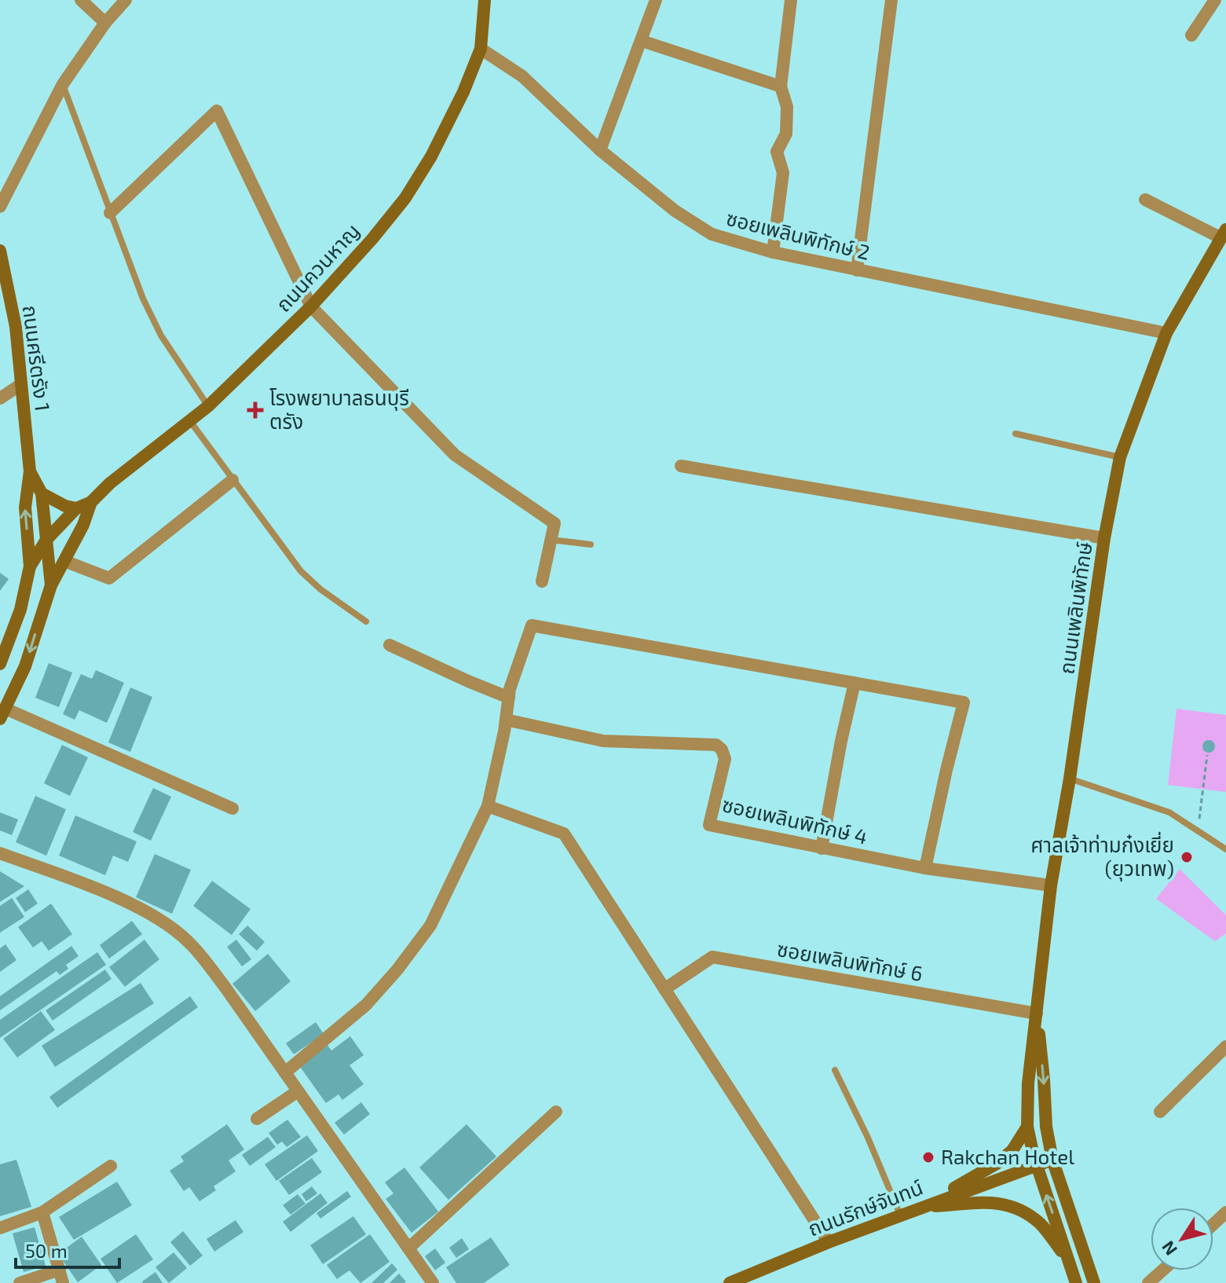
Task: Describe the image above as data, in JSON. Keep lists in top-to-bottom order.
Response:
{
  "streets": {
    "main road": [
      "ถนนควนหาญ",
      "ถนนศรีตรัง 1",
      "ถนนเพลินพิทักษ์",
      "ถนนรักษ์จันทน์"
    ],
    "street": ["ซอยเพลินพิทักษ์ 2", "ซอยเพลินพิทักษ์ 4", "ซอยเพลินพิทักษ์ 6"]
  },
  "crossings": [
    ["ซอยเพลินพิทักษ์ 2", "ถนนควนหาญ"],
    ["ซอยเพลินพิทักษ์ 2", "ถนนเพลินพิทักษ์"],
    ["ถนนควนหาญ", "ถนนศรีตรัง 1"],
    ["ถนนเพลินพิทักษ์", "ซอยเพลินพิทักษ์ 4"],
    ["ถนนเพลินพิทักษ์", "ซอยเพลินพิทักษ์ 6"],
    ["ถนนเพลินพิทักษ์", "ถนนรักษ์จันทน์"]
  ],
  "places": {
    "health": ["โรงพยาบาลธนบุรี ตรัง"],
    "other": ["ศาลเจ้าท่ามก๋งเยี่ย (ยุวเทพ)", "Rakchan Hotel"]
  },
  "scale_bar": "50 m",
  "north": "bottom left"
}
